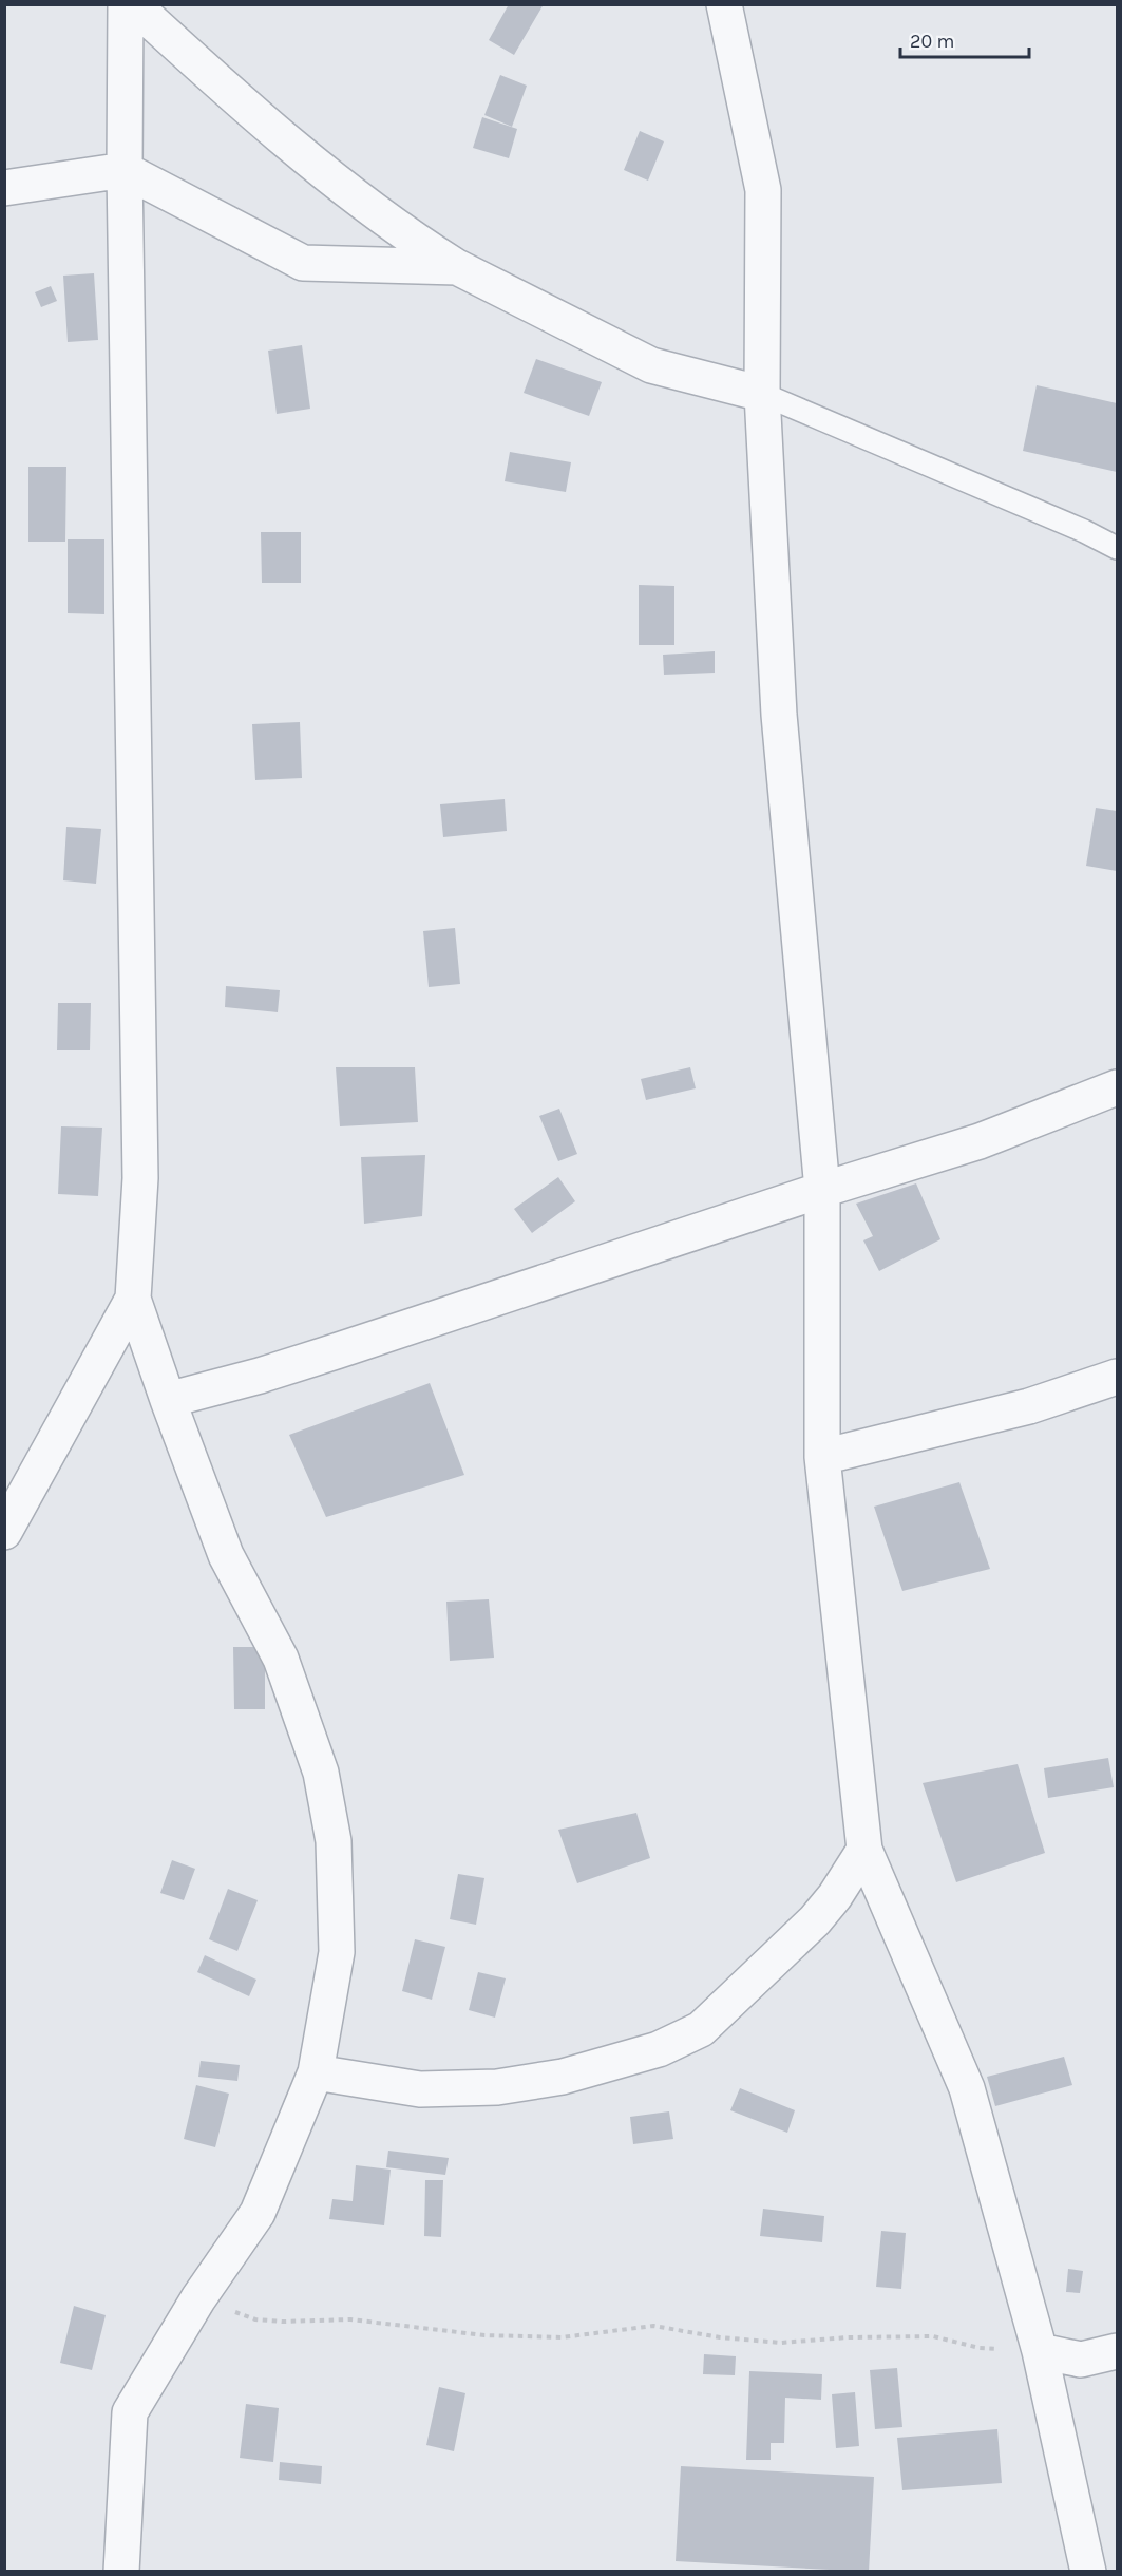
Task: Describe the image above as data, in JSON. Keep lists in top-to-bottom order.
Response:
{
  "scale_bar": "20 m"
}
